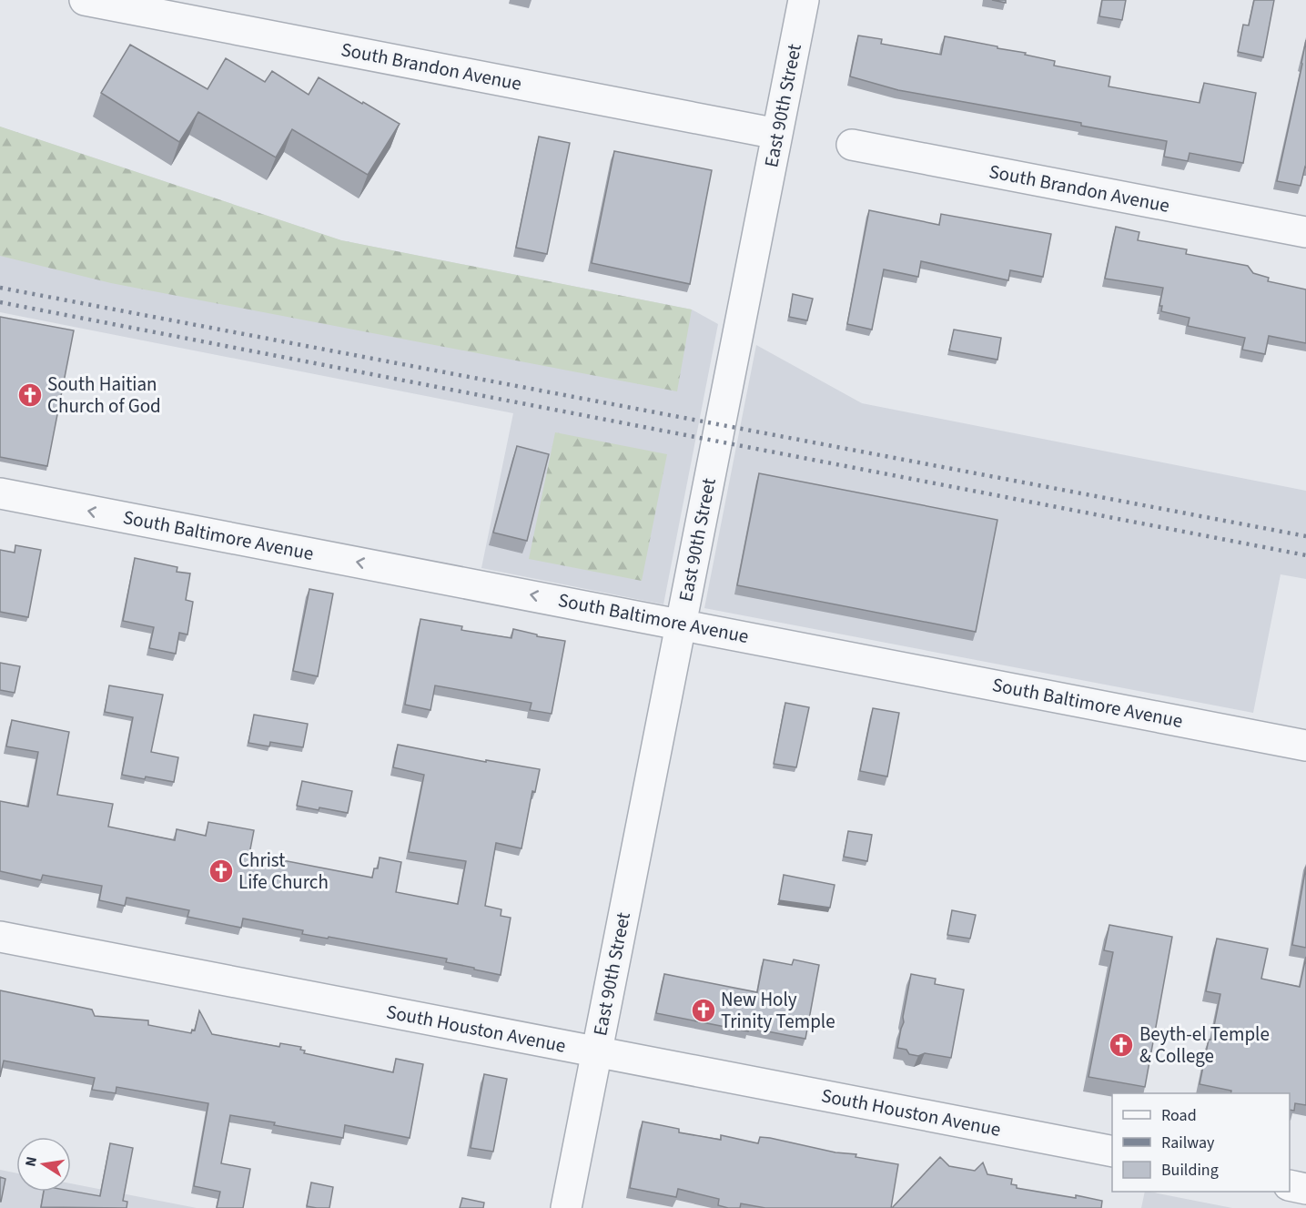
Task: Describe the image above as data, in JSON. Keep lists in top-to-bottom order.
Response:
{
  "streets": {
    "street": [
      "South Brandon Avenue",
      "East 90th Street",
      "South Baltimore Avenue",
      "South Houston Avenue"
    ]
  },
  "crossings": [
    ["South Brandon Avenue", "East 90th Street"],
    ["East 90th Street", "South Baltimore Avenue"],
    ["East 90th Street", "South Houston Avenue"]
  ],
  "one_way": ["South Baltimore Avenue"],
  "places": {
    "church": [
      "South Haitian Church of God",
      "Christ Life Church",
      "New Holy Trinity Temple",
      "Beyth-el Temple & College"
    ]
  },
  "legend": ["Road", "Railway", "Building"],
  "north": "left"
}
